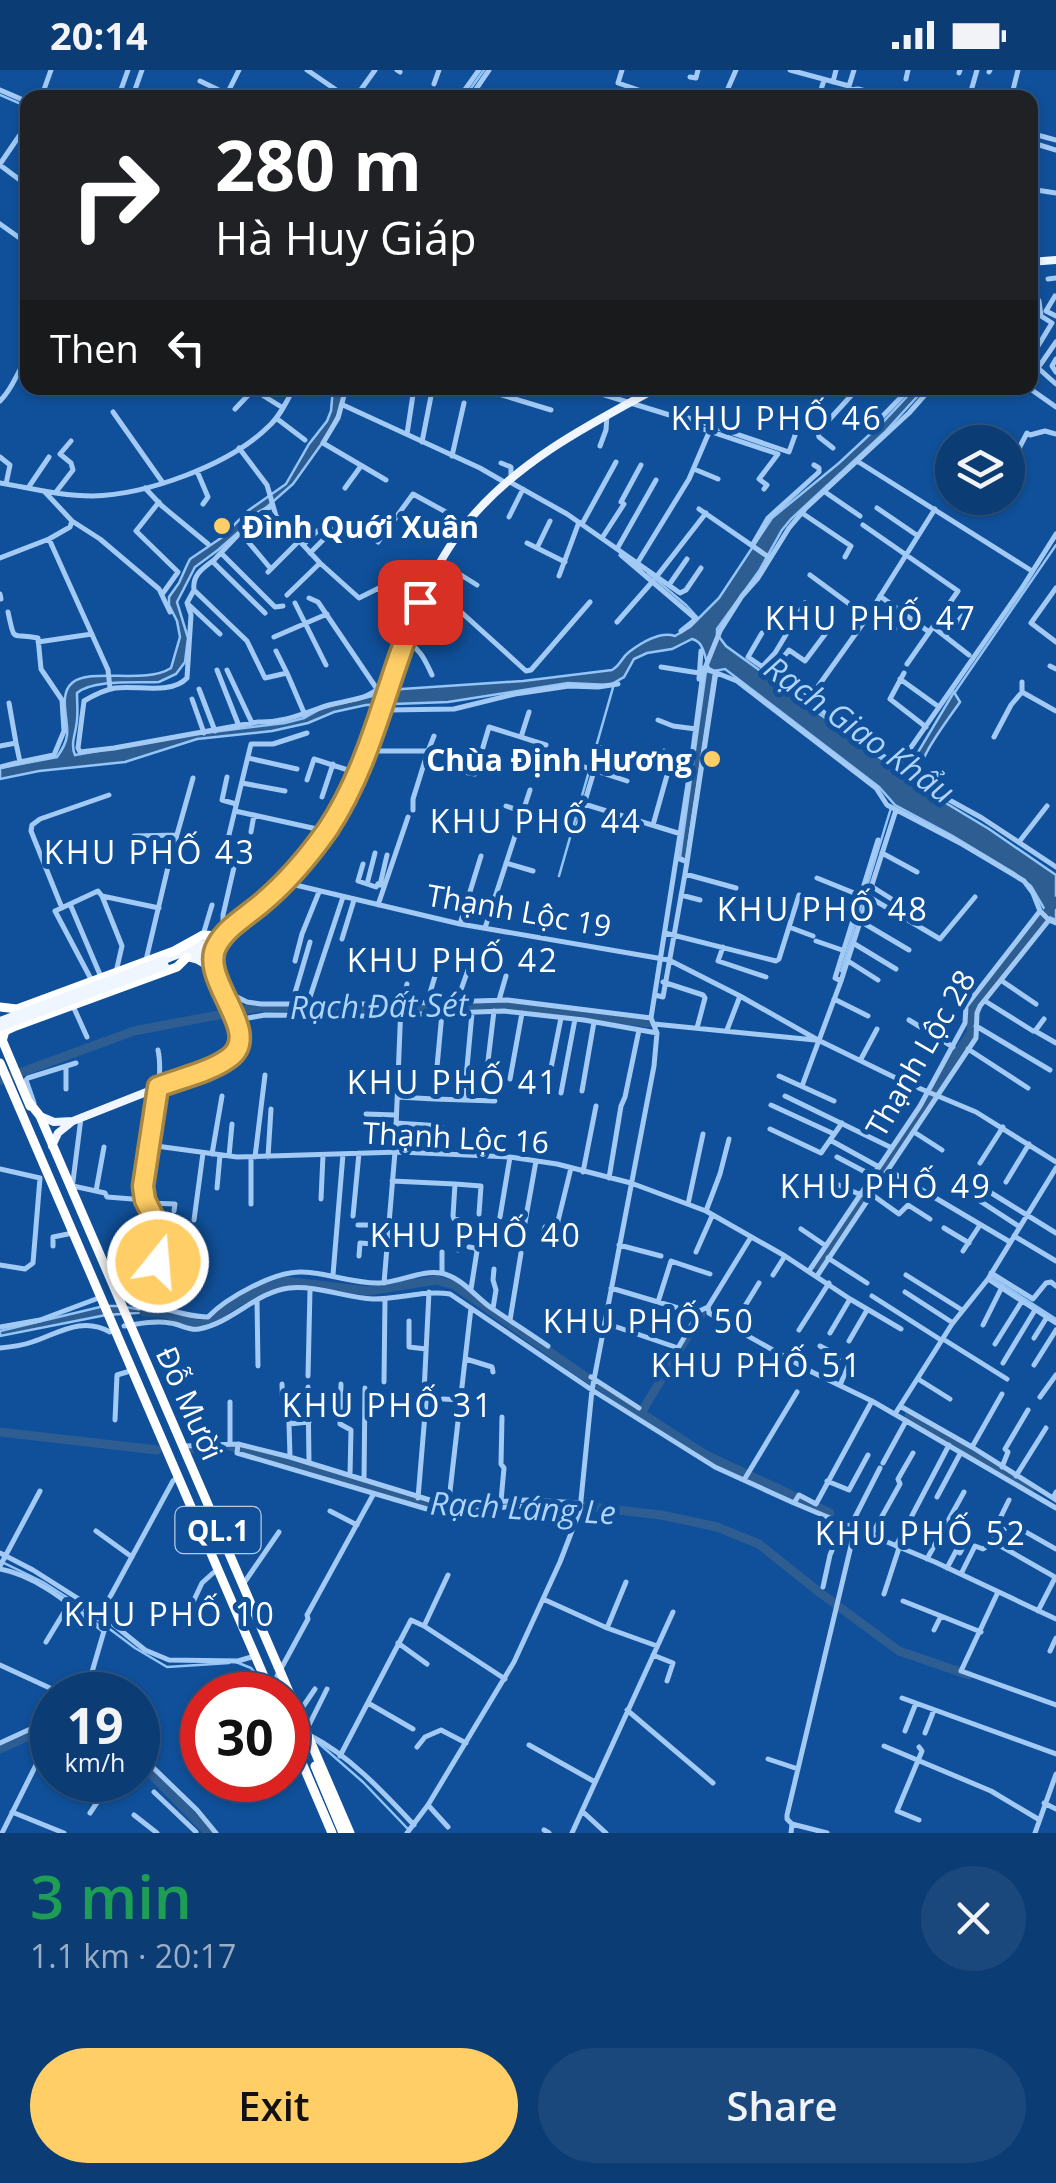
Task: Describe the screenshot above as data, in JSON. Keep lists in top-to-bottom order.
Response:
{
  "streets": {
    "highway": ["Đỗ Mười", "QL.1"],
    "street": ["Thạnh Lộc 19", "Thạnh Lộc 28", "Thạnh Lộc 16"]
  },
  "crossings": [
    ["Thạnh Lộc 19", "Thạnh Lộc 28"],
    ["Thạnh Lộc 28", "Thạnh Lộc 16"],
    ["Đỗ Mười", "QL.1"]
  ],
  "districts": [
    "KHU PHỐ 46",
    "KHU PHỐ 47",
    "KHU PHỐ 44",
    "KHU PHỐ 43",
    "KHU PHỐ 48",
    "KHU PHỐ 42",
    "KHU PHỐ 41",
    "KHU PHỐ 49",
    "KHU PHỐ 40",
    "KHU PHỐ 50",
    "KHU PHỐ 51",
    "KHU PHỐ 31",
    "KHU PHỐ 52",
    "KHU PHỐ 10"
  ],
  "water": ["Rạch Giao Khẩu", "Rạch Đất Sét", "Rạch Láng Le"],
  "places": ["Đình Quới Xuân", "Chùa Định Hương"],
  "page": {
    "status": "20:14",
    "turn": ["280 m", "Hà Huy Giáp"],
    "then": "Then",
    "speed": "19 km/h",
    "limit": "30",
    "heading": ["3 min", "1.1 km · 20:17"],
    "buttons": ["Exit", "Share"]
  }
}
